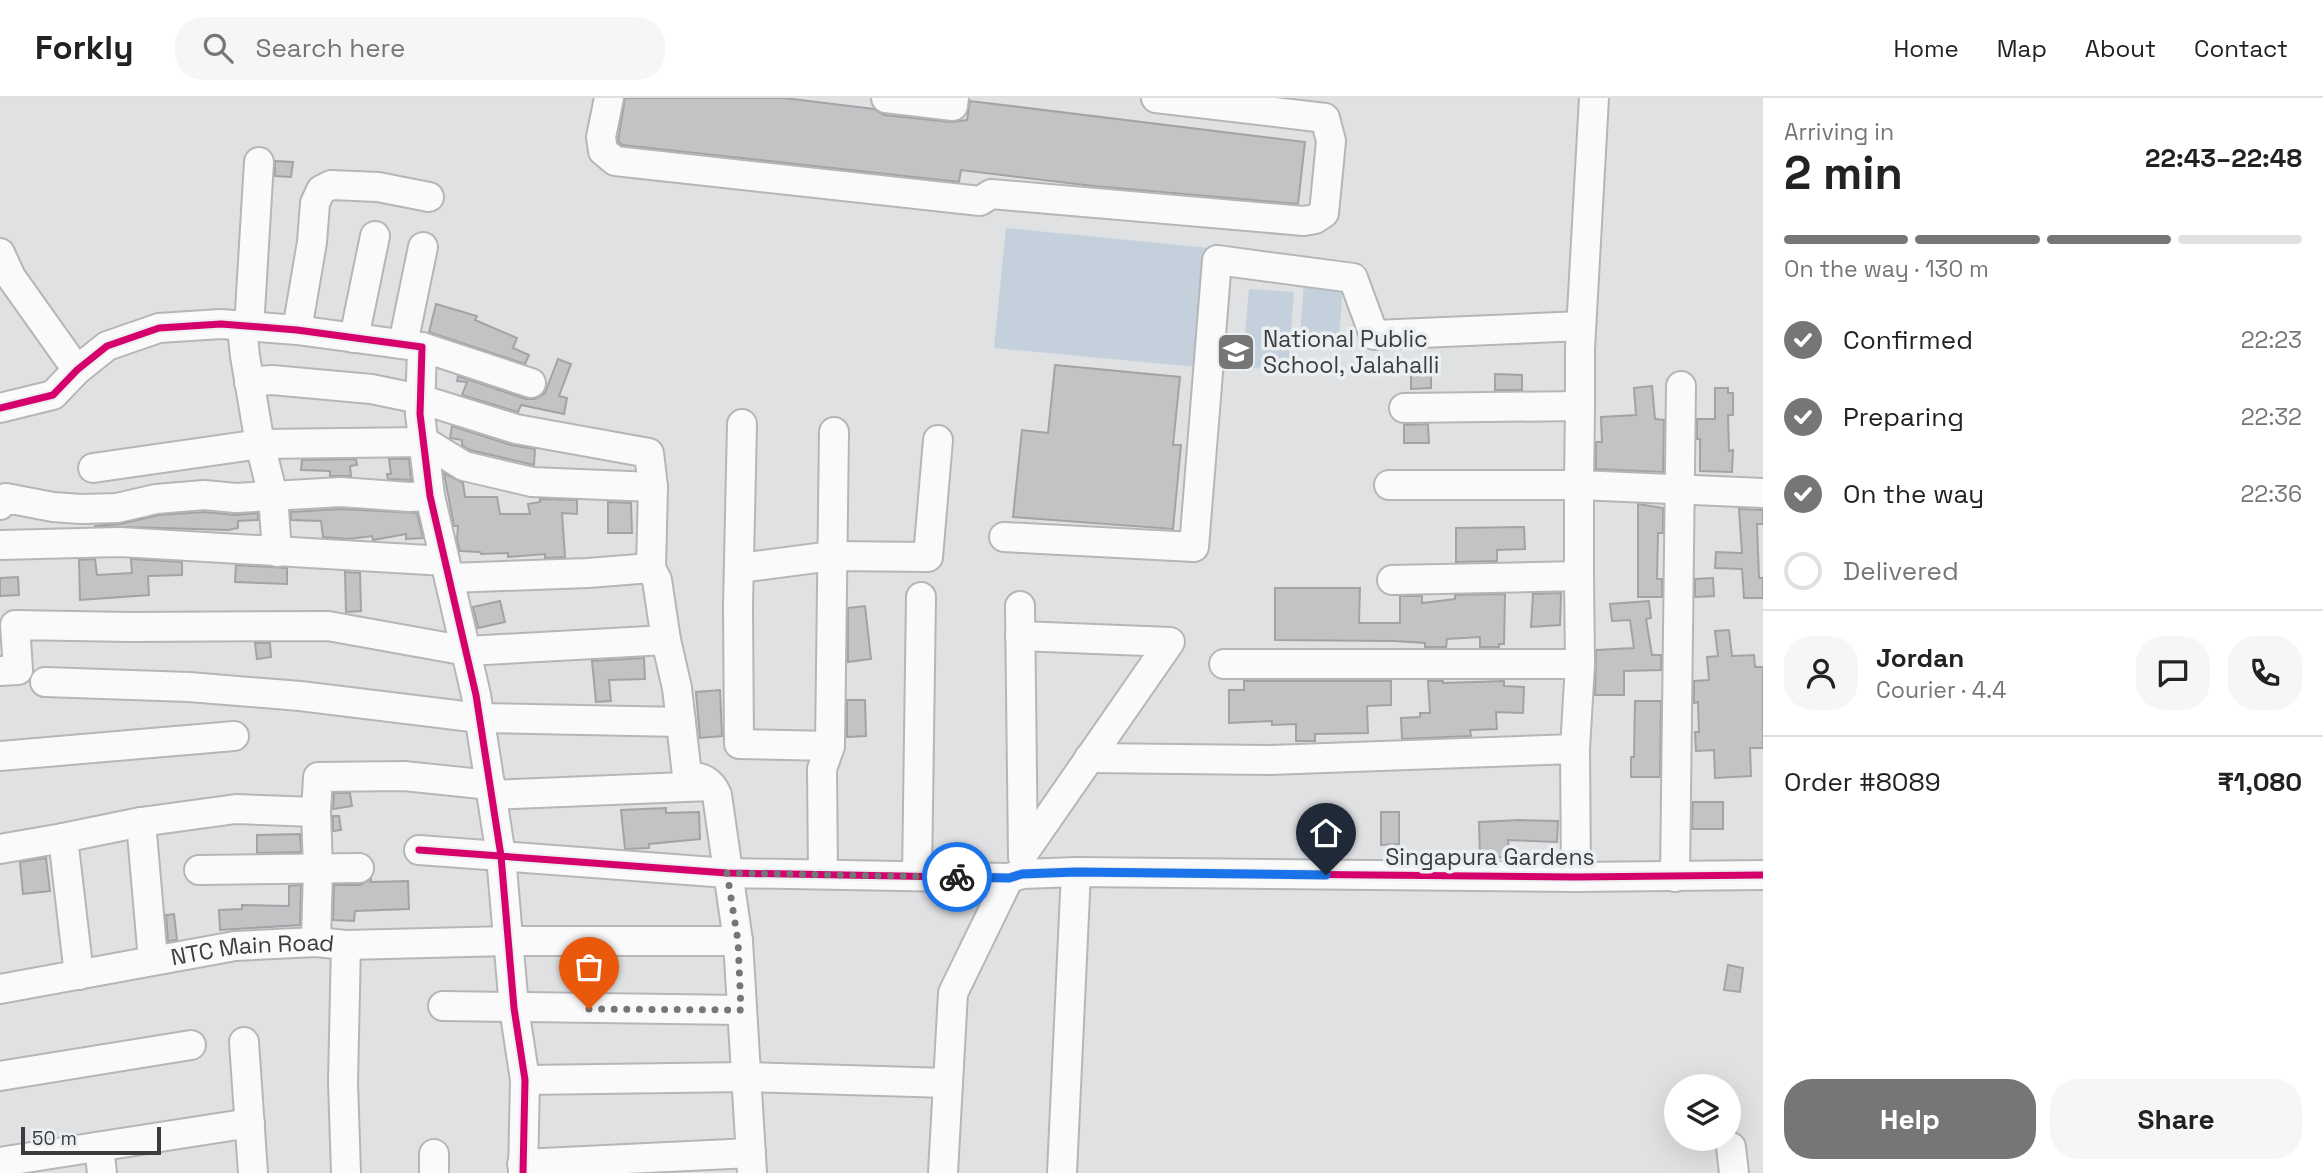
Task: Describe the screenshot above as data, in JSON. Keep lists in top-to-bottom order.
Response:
{
  "streets": {
    "street": ["Singapura Gardens", "NTC Main Road"]
  },
  "places": {
    "school or university": ["National Public School, Jalahalli"]
  },
  "scale_bar": "50 m",
  "page": {
    "header": "Forkly",
    "search": "Search here",
    "nav": [
      "Home",
      "Map",
      "About",
      "Contact"
    ],
    "heading": ["2 min", "Arriving in", "22:43–22:48"],
    "panel": [
      "Jordan",
      "Courier · 4.4",
      "Order #8089",
      "₹1,080"
    ],
    "bar": "On the way · 130 m",
    "list": [
      ["Confirmed", "22:23"],
      ["Preparing", "22:32"],
      ["On the way", "22:36"],
      "Delivered"
    ],
    "buttons": ["Help", "Share"],
    "scale": "50 m"
  }
}
